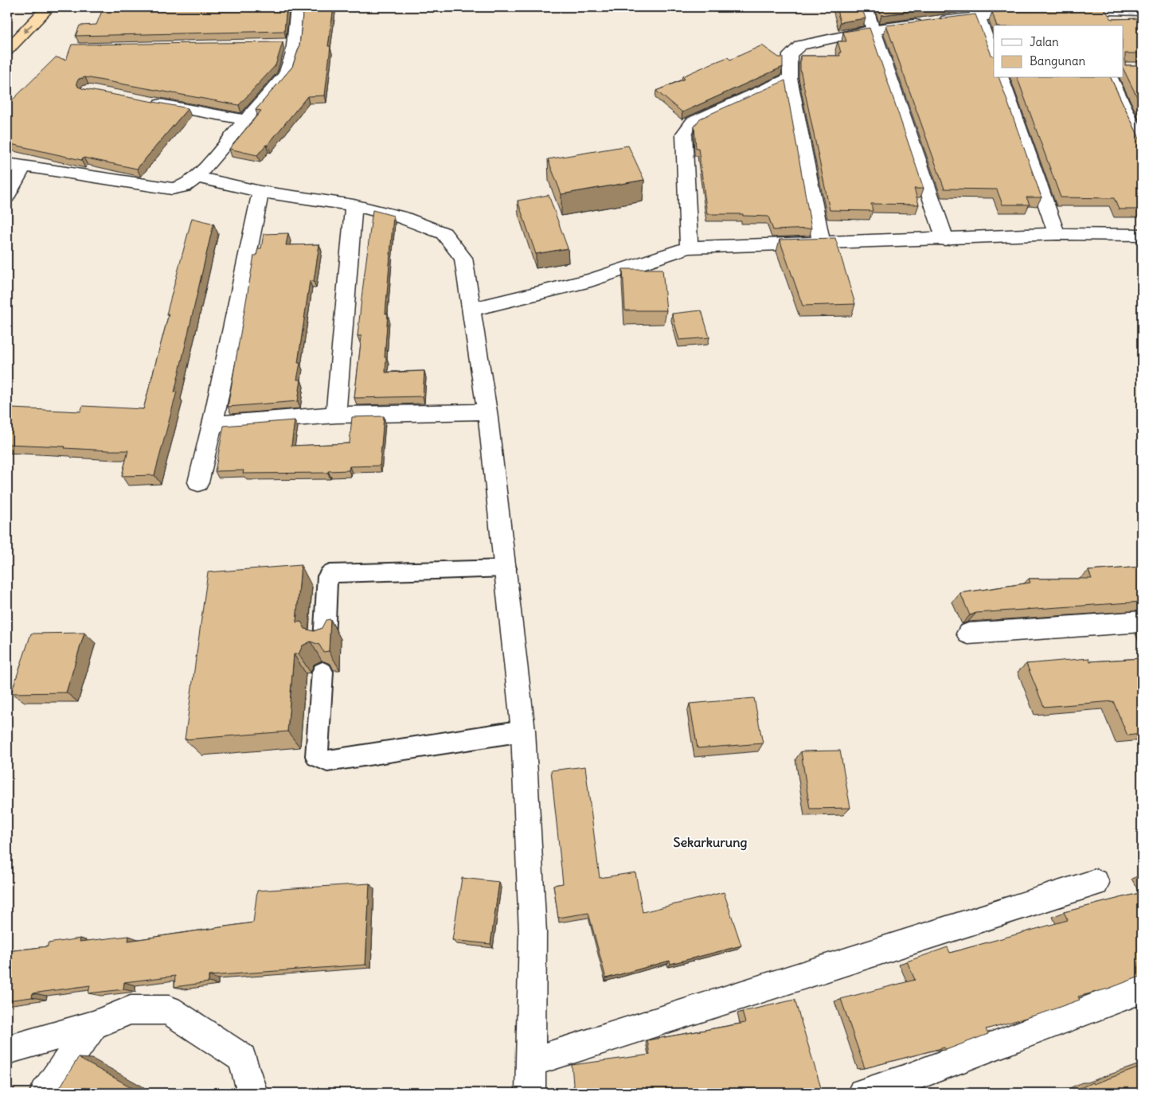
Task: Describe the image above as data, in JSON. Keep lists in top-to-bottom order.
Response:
{
  "districts": ["Sekarkurung"],
  "legend": ["Jalan", "Bangunan"]
}
